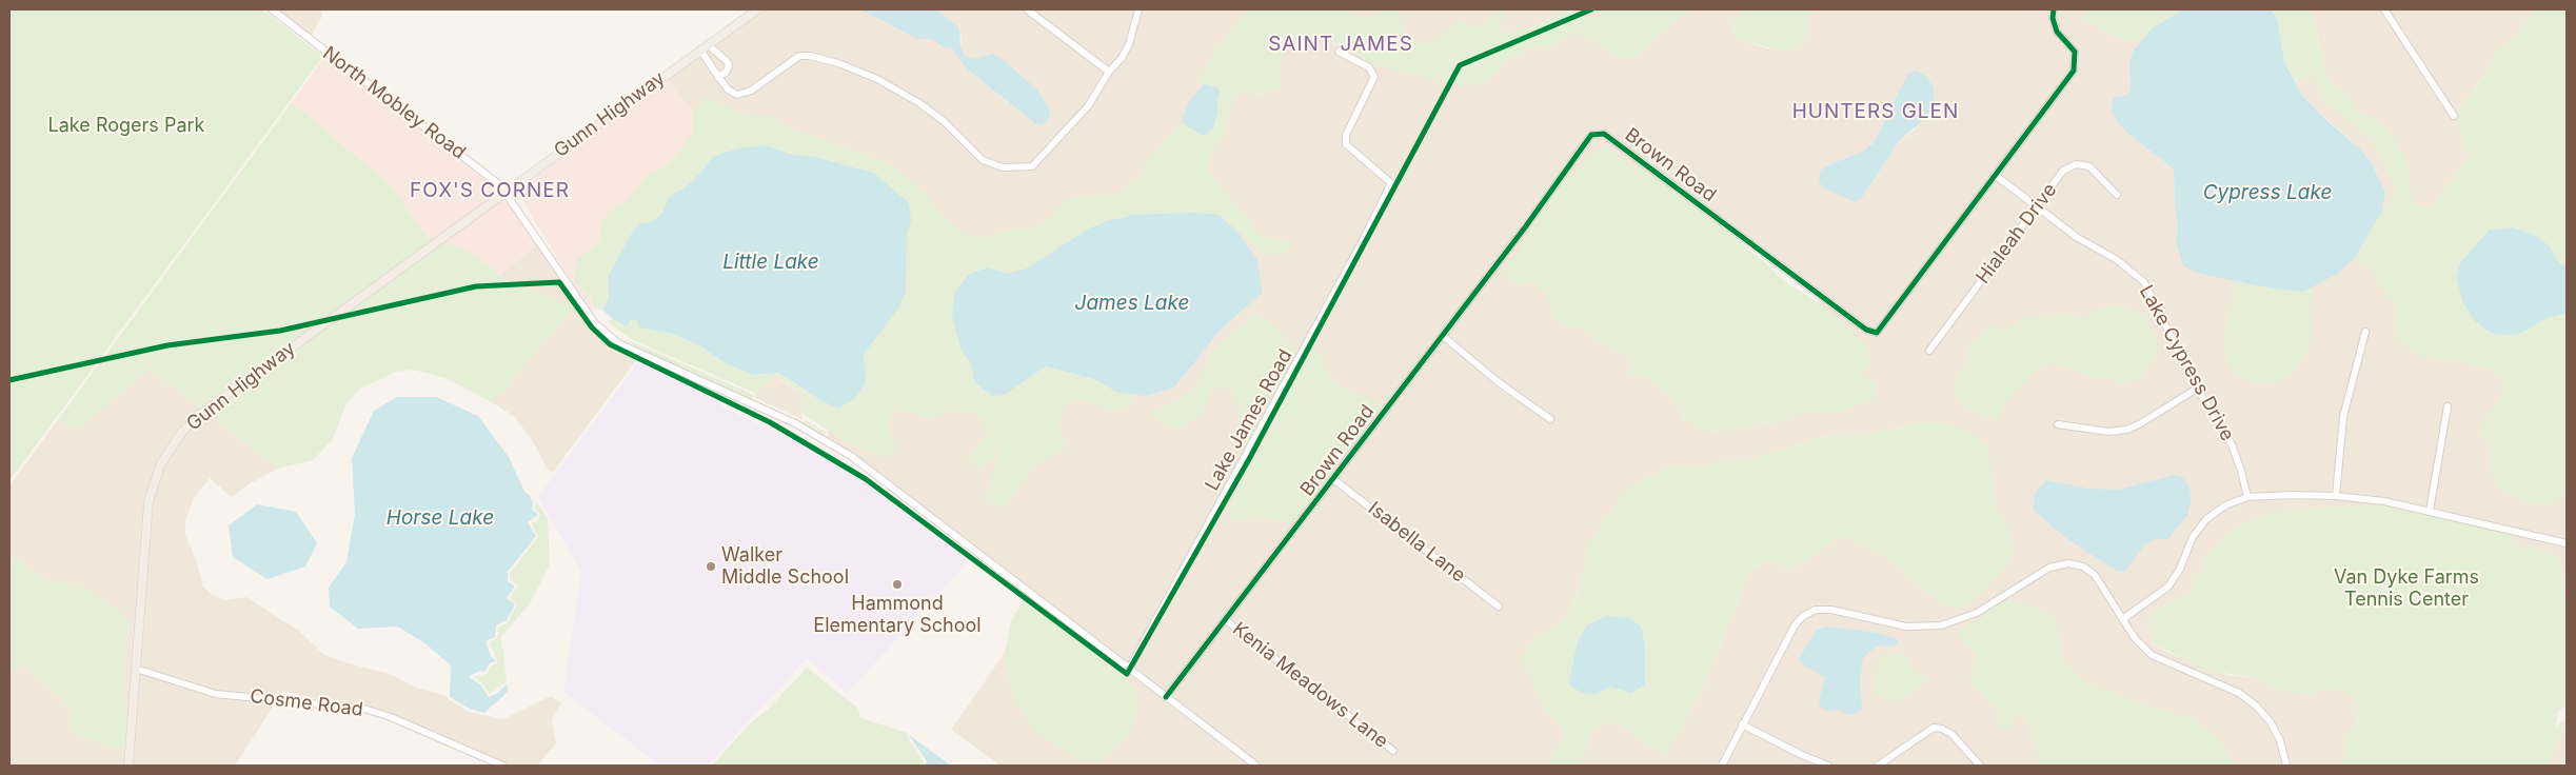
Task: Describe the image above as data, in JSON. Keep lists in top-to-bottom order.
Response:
{
  "streets": {
    "main road": ["Gunn Highway"],
    "street": [
      "North Mobley Road",
      "Brown Road",
      "Hialeah Drive",
      "Lake Cypress Drive",
      "Lake James Road",
      "Isabella Lane",
      "Kenia Meadows Lane",
      "Cosme Road"
    ]
  },
  "crossings": [
    ["North Mobley Road", "Gunn Highway"],
    ["North Mobley Road", "Brown Road"],
    ["North Mobley Road", "Lake James Road"],
    ["Gunn Highway", "Cosme Road"],
    ["Brown Road", "Lake Cypress Drive"],
    ["Brown Road", "Isabella Lane"],
    ["Brown Road", "Kenia Meadows Lane"],
    ["Hialeah Drive", "Lake Cypress Drive"]
  ],
  "districts": ["SAINT JAMES", "HUNTERS GLEN", "FOX'S CORNER"],
  "water": [
    "Cypress Lake",
    "Little Lake",
    "James Lake",
    "Horse Lake"
  ],
  "parks": ["Lake Rogers Park", "Van Dyke Farms Tennis Center"],
  "places": ["Walker Middle School", "Hammond Elementary School"]
}
